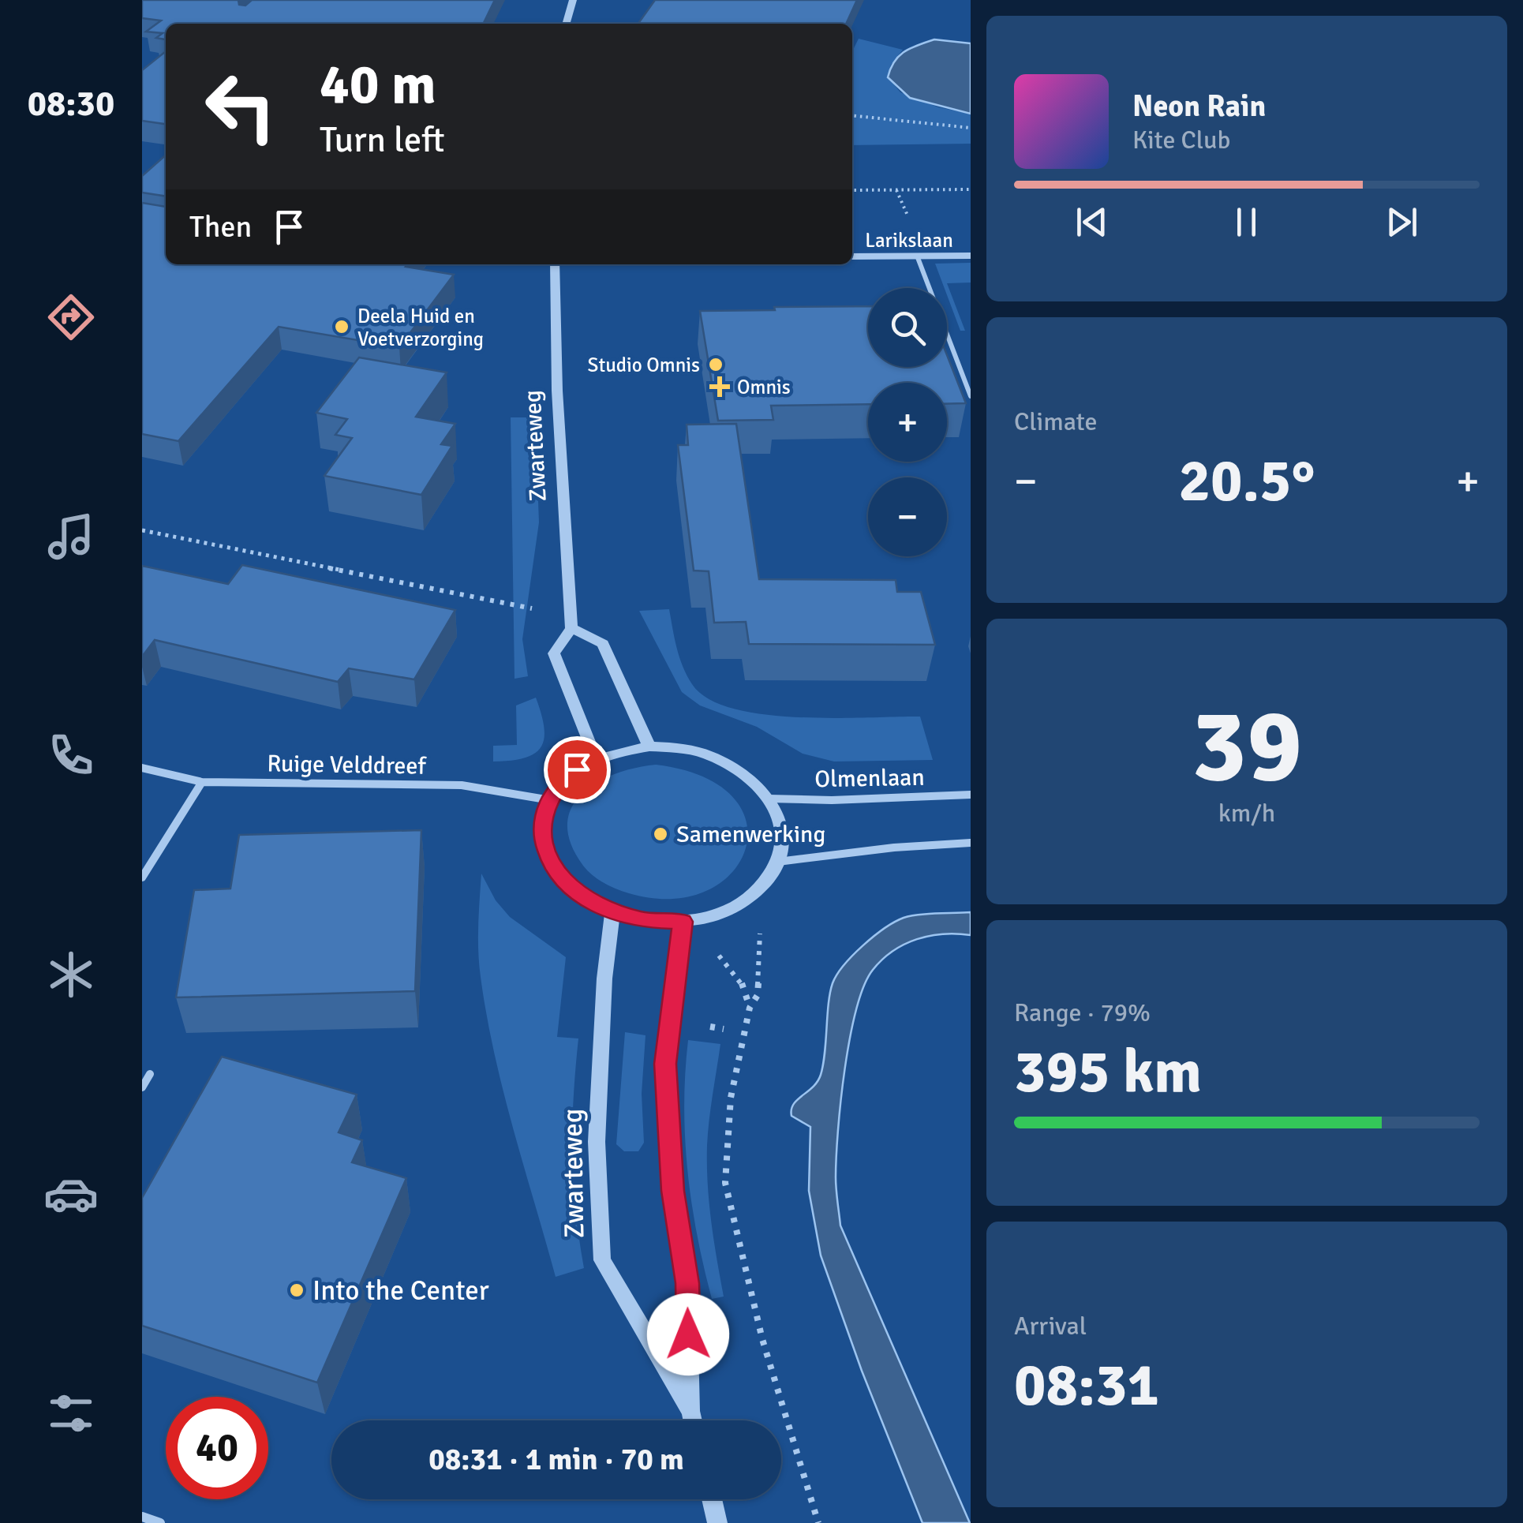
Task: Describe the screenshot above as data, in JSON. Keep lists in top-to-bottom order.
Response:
{
  "streets": {
    "street": [
      "Larikslaan",
      "Zwarteweg",
      "Ruige Velddreef",
      "Olmenlaan"
    ]
  },
  "crossings": [
    ["Zwarteweg", "Ruige Velddreef"],
    ["Zwarteweg", "Olmenlaan"],
    ["Ruige Velddreef", "Olmenlaan"]
  ],
  "places": {
    "other": [
      "Deela Huid en Voetverzorging",
      "Studio Omnis",
      "Samenwerking",
      "Into the Center"
    ],
    "health": ["Omnis"]
  },
  "page": {
    "tabs": "08:30",
    "turn": ["40 m", "Turn left"],
    "song": ["Neon Rain", "Kite Club"],
    "then": "Then",
    "map_buttons": ["+", "−"],
    "tile": [
      "Climate",
      ["39", "km/h"],
      ["Range · 79%", "395 km"],
      ["Arrival", "08:31"]
    ],
    "heat": ["−", "20.5°", "+"],
    "limit": "40",
    "trip": "08:31 · 1 min · 70 m"
  }
}
